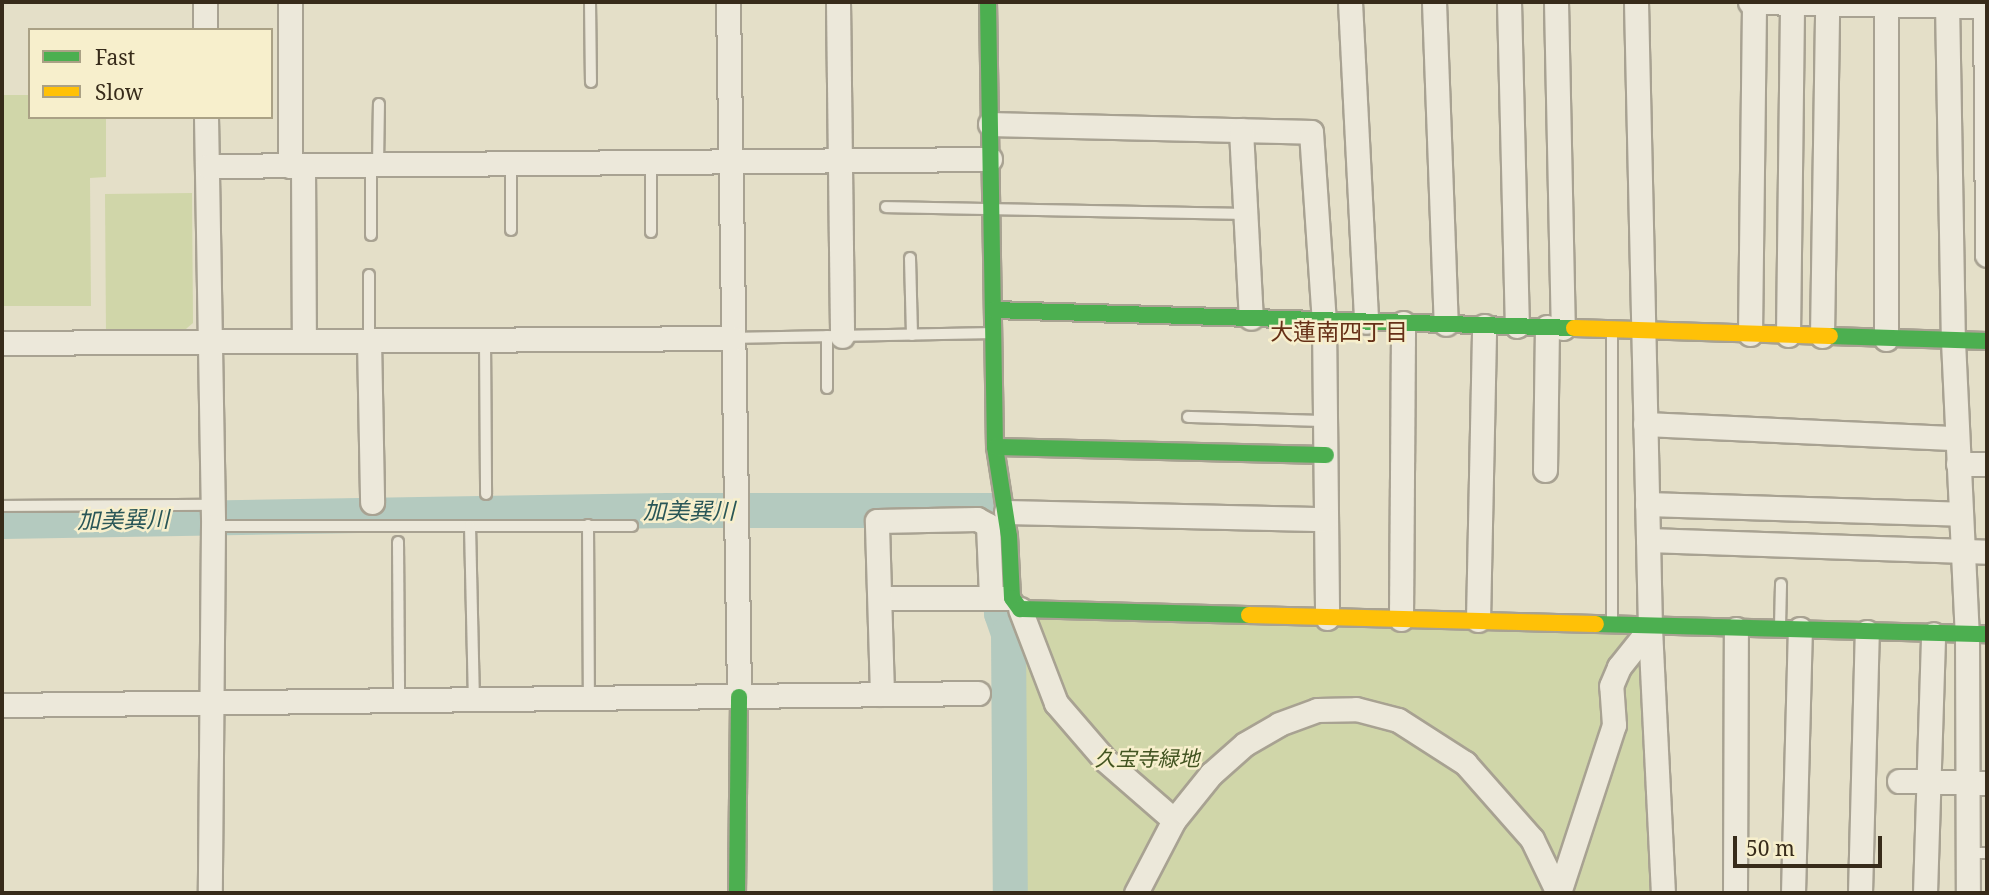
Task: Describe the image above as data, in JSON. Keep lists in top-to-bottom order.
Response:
{
  "districts": ["大蓮南四丁目"],
  "water": ["加美巽川"],
  "parks": ["久宝寺緑地"],
  "legend": ["Fast", "Slow"],
  "scale_bar": "50 m"
}
